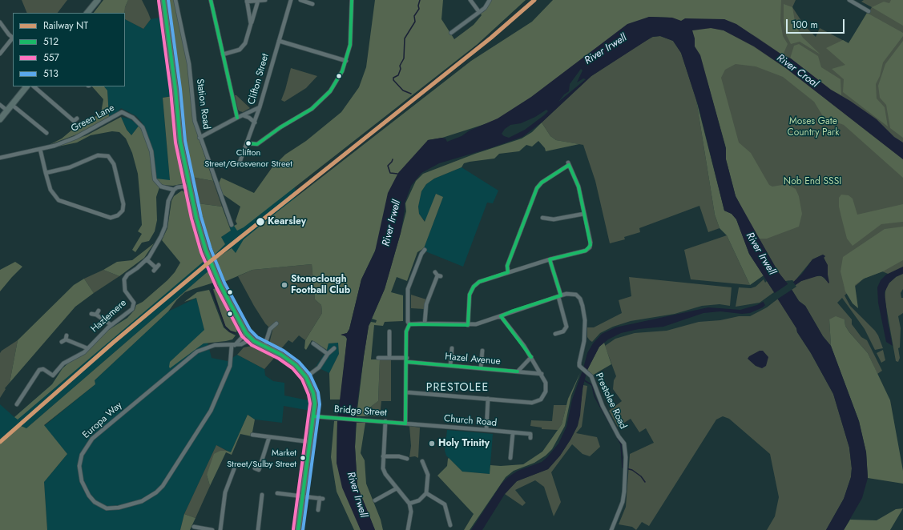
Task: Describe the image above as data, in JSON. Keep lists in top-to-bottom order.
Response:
{
  "streets": {
    "street": [
      "Clifton Street",
      "Station Road",
      "Green Lane",
      "Hazlemere",
      "Hazel Avenue",
      "Prestolee Road",
      "Bridge Street",
      "Europa Way",
      "Church Road"
    ]
  },
  "crossings": [
    ["Green Lane", "Hazlemere"],
    ["Bridge Street", "Church Road"]
  ],
  "districts": ["PRESTOLEE"],
  "water": ["River Irwell", "River Croal"],
  "parks": ["Moses Gate Country Park", "Nob End SSSI"],
  "places": [
    "Clifton Street/Grosvenor Street",
    "Kearsley",
    "Stoneclough Football Club",
    "Holy Trinity",
    "Market Street/Sulby Street"
  ],
  "lines": [
    "rail line NT",
    "transit line 512",
    "transit line 513",
    "transit line 557"
  ],
  "legend": [
    "Railway NT",
    "512",
    "557",
    "513"
  ],
  "scale_bar": "100 m"
}
